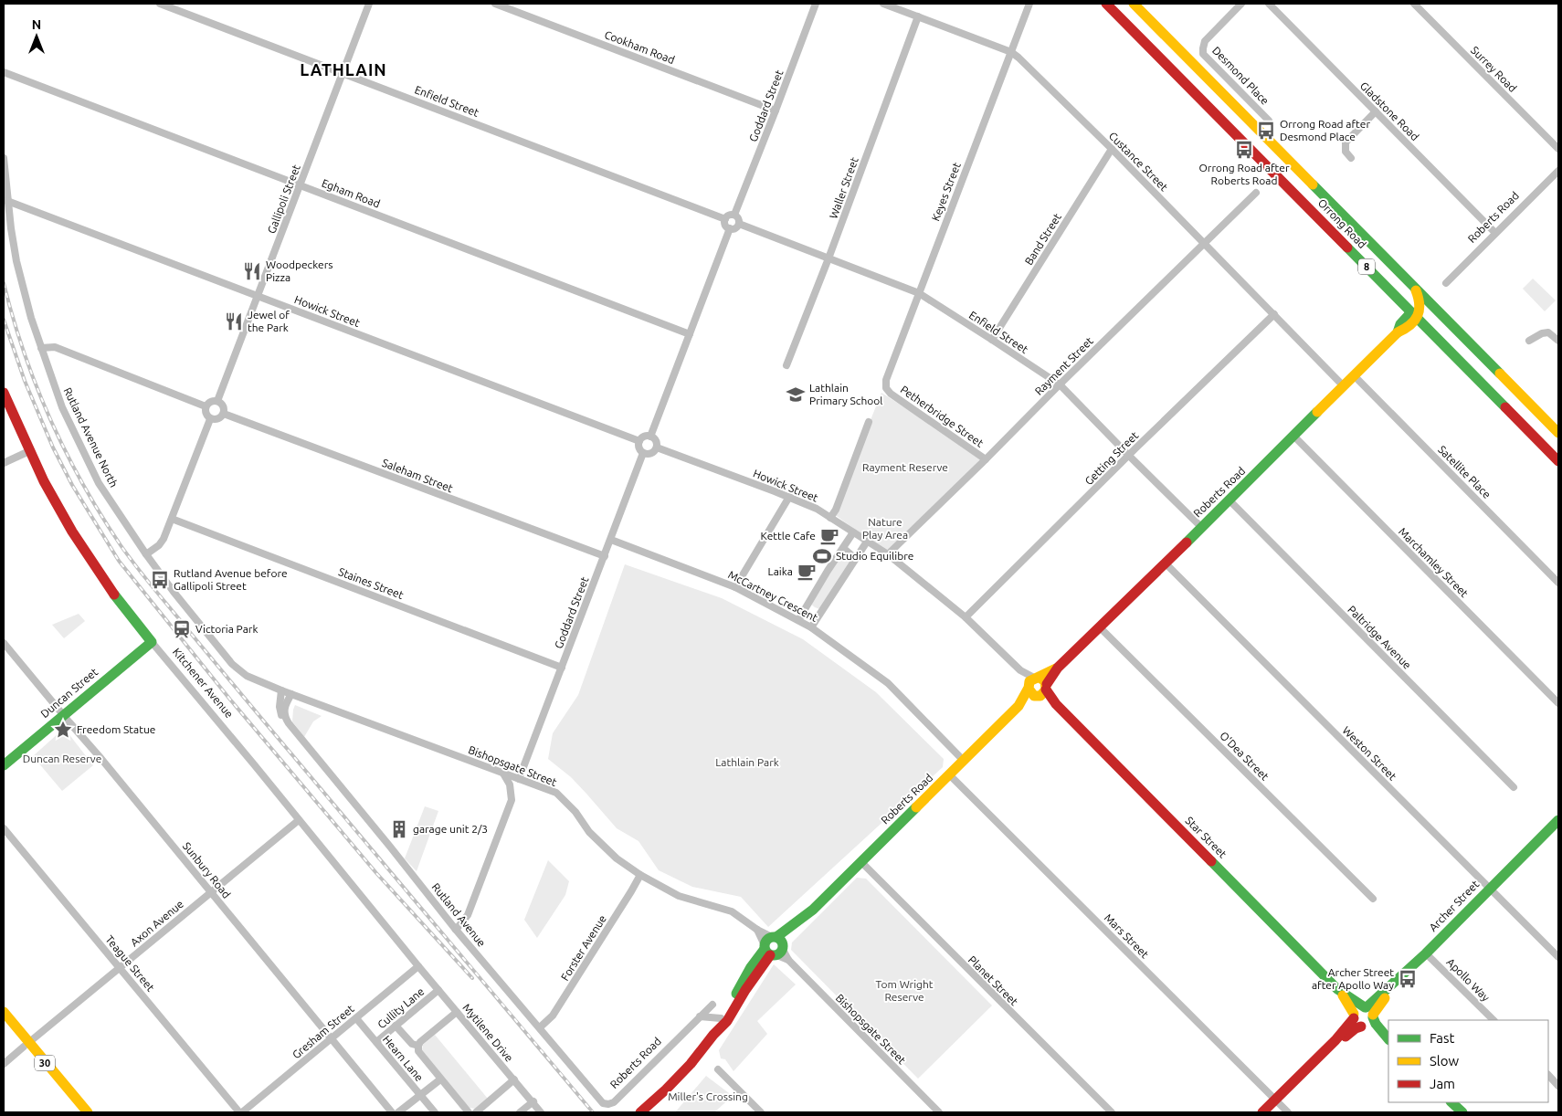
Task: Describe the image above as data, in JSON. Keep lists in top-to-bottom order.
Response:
{
  "streets": {
    "main road": [
      "Roberts Road",
      "Orrong Road",
      "8",
      "Kitchener Avenue",
      "Duncan Street",
      "Star Street",
      "Archer Street",
      "30"
    ],
    "street": [
      "Cookham Road",
      "Surrey Road",
      "Desmond Place",
      "Enfield Street",
      "Goddard Street",
      "Gladstone Road",
      "Custance Street",
      "Waller Street",
      "Keyes Street",
      "Egham Road",
      "Gallipoli Street",
      "Band Street",
      "Howick Street",
      "Rayment Street",
      "Petherbridge Street",
      "Rutland Avenue North",
      "Getting Street",
      "Satellite Place",
      "Saleham Street",
      "Marchamley Street",
      "Staines Street",
      "McCartney Crescent",
      "Paltridge Avenue",
      "Weston Street",
      "O'Dea Street",
      "Bishopsgate Street",
      "Sunbury Road",
      "Rutland Avenue",
      "Axon Avenue",
      "Mars Street",
      "Forster Avenue",
      "Teague Street",
      "Apollo Way",
      "Planet Street",
      "Cullity Lane",
      "Gresham Street",
      "Mytilene Drive",
      "Hearn Lane"
    ]
  },
  "crossings": [
    ["Cookham Road", "Goddard Street"],
    ["Enfield Street", "Goddard Street"],
    ["Enfield Street", "Waller Street"],
    ["Enfield Street", "Keyes Street"],
    ["Enfield Street", "Gallipoli Street"],
    ["Enfield Street", "Roberts Road"],
    ["Enfield Street", "Band Street"],
    ["Enfield Street", "Rayment Street"],
    ["Enfield Street", "Getting Street"],
    ["Goddard Street", "Howick Street"],
    ["Goddard Street", "Saleham Street"],
    ["Goddard Street", "Staines Street"],
    ["Goddard Street", "McCartney Crescent"],
    ["Goddard Street", "Bishopsgate Street"],
    ["Gladstone Road", "Roberts Road"],
    ["Custance Street", "Waller Street"],
    ["Custance Street", "Keyes Street"],
    ["Custance Street", "Roberts Road"],
    ["Custance Street", "Band Street"],
    ["Custance Street", "Rayment Street"],
    ["Custance Street", "Getting Street"],
    ["Keyes Street", "Petherbridge Street"],
    ["Egham Road", "Gallipoli Street"],
    ["Gallipoli Street", "Howick Street"],
    ["Gallipoli Street", "Saleham Street"],
    ["Roberts Road", "Orrong Road"],
    ["Roberts Road", "Howick Street"],
    ["Roberts Road", "Satellite Place"],
    ["Roberts Road", "Marchamley Street"],
    ["Roberts Road", "McCartney Crescent"],
    ["Roberts Road", "Paltridge Avenue"],
    ["Roberts Road", "Weston Street"],
    ["Roberts Road", "O'Dea Street"],
    ["Roberts Road", "Bishopsgate Street"],
    ["Roberts Road", "Star Street"],
    ["Roberts Road", "Rutland Avenue"],
    ["Roberts Road", "Mars Street"],
    ["Roberts Road", "Planet Street"],
    ["Howick Street", "Rayment Street"],
    ["Howick Street", "Rutland Avenue North"],
    ["Howick Street", "Getting Street"],
    ["Howick Street", "Star Street"],
    ["Rayment Street", "Petherbridge Street"],
    ["Rutland Avenue North", "Bishopsgate Street"],
    ["Kitchener Avenue", "Duncan Street"],
    ["Kitchener Avenue", "Axon Avenue"],
    ["Kitchener Avenue", "Gresham Street"],
    ["Kitchener Avenue", "Mytilene Drive"],
    ["Duncan Street", "Sunbury Road"],
    ["Weston Street", "Archer Street"],
    ["Bishopsgate Street", "Rutland Avenue"],
    ["Bishopsgate Street", "Forster Avenue"],
    ["Star Street", "Archer Street"],
    ["Sunbury Road", "Axon Avenue"],
    ["Sunbury Road", "Gresham Street"],
    ["Archer Street", "Apollo Way"],
    ["Rutland Avenue", "Forster Avenue"],
    ["Axon Avenue", "Teague Street"],
    ["Axon Avenue", "30"],
    ["Teague Street", "Gresham Street"],
    ["Cullity Lane", "Mytilene Drive"],
    ["Cullity Lane", "Hearn Lane"],
    ["Gresham Street", "Mytilene Drive"],
    ["Gresham Street", "Hearn Lane"]
  ],
  "districts": ["LATHLAIN"],
  "parks": [
    "Rayment Reserve",
    "Nature Play Area",
    "Duncan Reserve",
    "Lathlain Park",
    "Tom Wright Reserve",
    "Miller's Crossing"
  ],
  "places": {
    "bus stop": [
      "Orrong Road after Desmond Place",
      "Orrong Road after Roberts Road",
      "Rutland Avenue before Gallipoli Street",
      "Archer Street after Apollo Way"
    ],
    "restaurant": ["Woodpeckers Pizza", "Jewel of the Park"],
    "school or university": ["Lathlain Primary School"],
    "cafe": ["Kettle Cafe", "Laika"],
    "sports": ["Studio Equilibre"],
    "station": ["Victoria Park"],
    "place": ["Freedom Statue"],
    "building": ["garage unit 2/3"]
  },
  "legend": ["Fast", "Slow", "Jam"],
  "north": "top"
}
